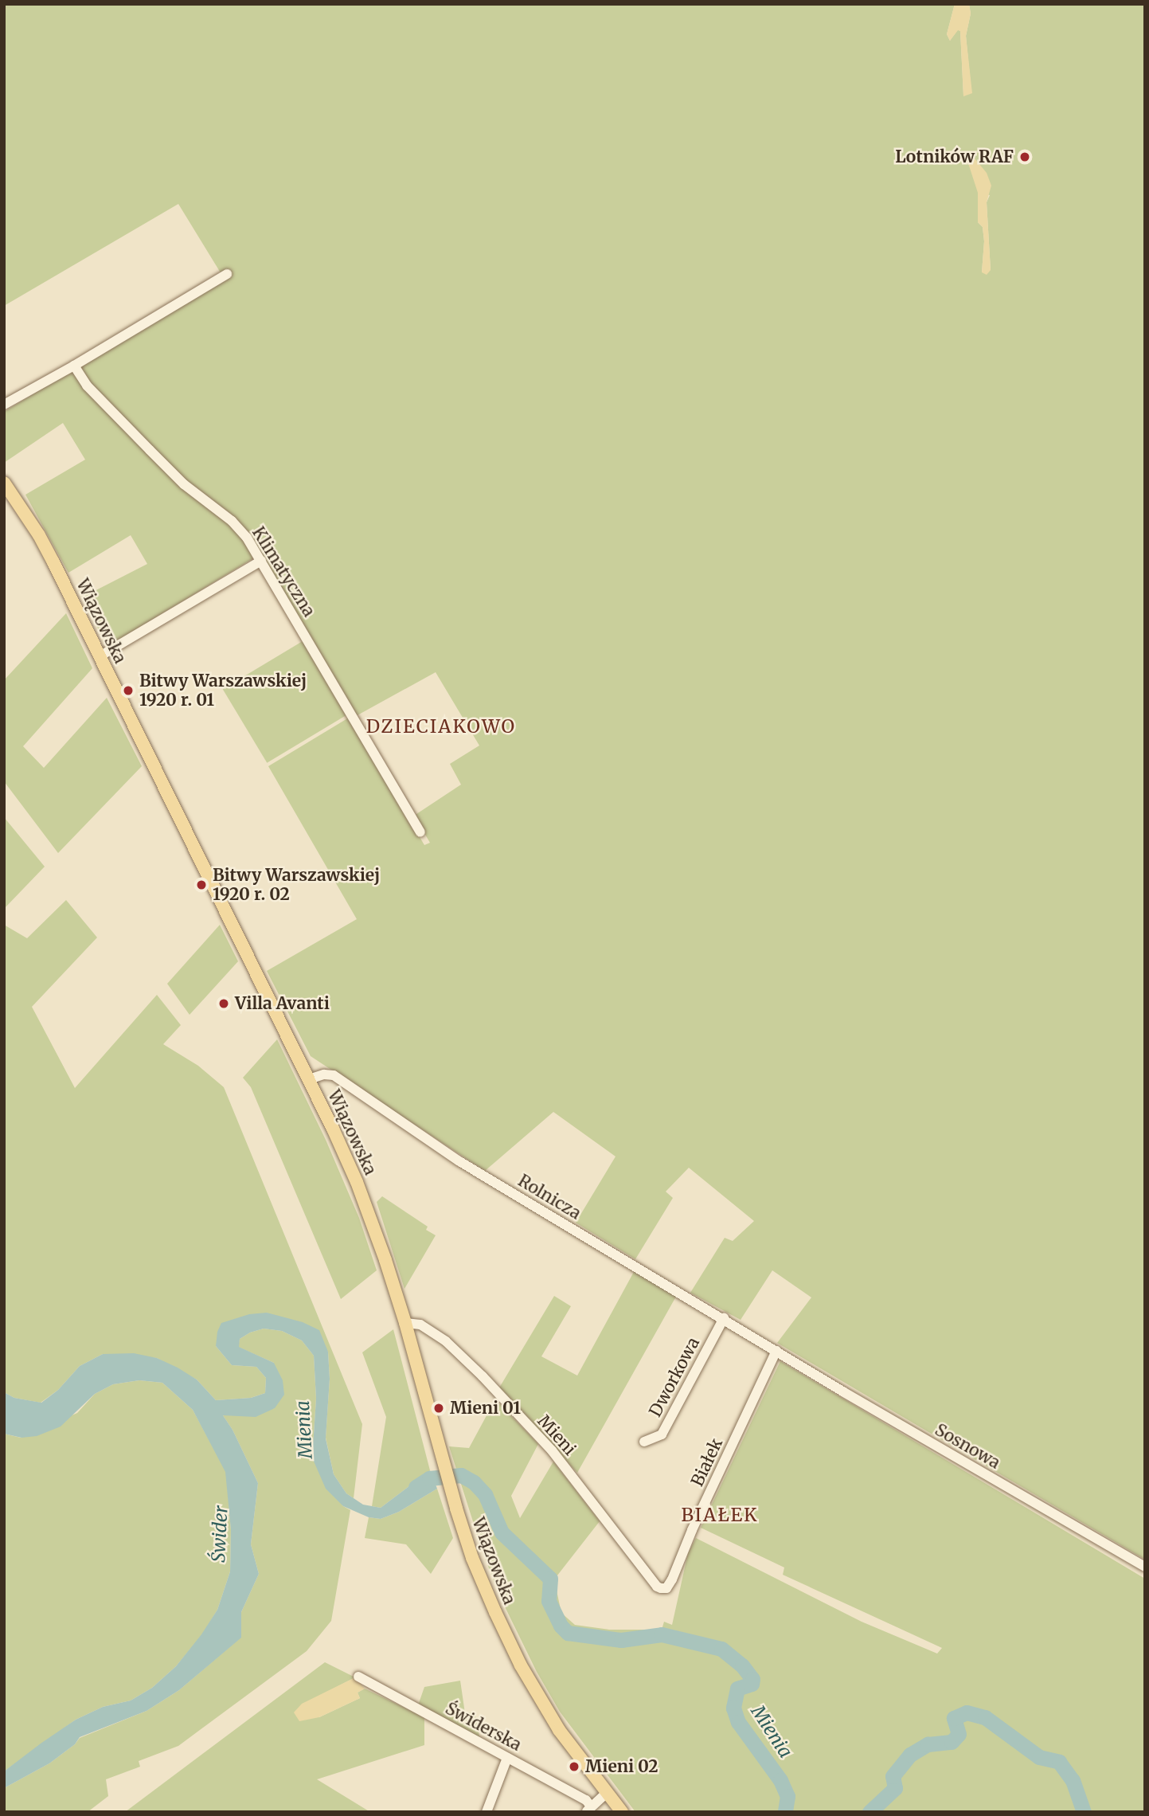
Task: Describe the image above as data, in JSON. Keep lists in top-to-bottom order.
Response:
{
  "streets": {
    "main road": ["Wiązowska"],
    "street": [
      "Klimatyczna",
      "Rolnicza",
      "Dworkowa",
      "Mieni",
      "Sosnowa",
      "Białek",
      "Świderska"
    ]
  },
  "crossings": [
    ["Wiązowska", "Rolnicza"],
    ["Wiązowska", "Mieni"],
    ["Rolnicza", "Dworkowa"],
    ["Rolnicza", "Sosnowa"],
    ["Rolnicza", "Białek"],
    ["Mieni", "Białek"],
    ["Sosnowa", "Białek"]
  ],
  "districts": ["DZIECIAKOWO", "BIAŁEK"],
  "water": ["Mienia", "Świder"],
  "places": [
    "Lotników RAF",
    "Bitwy Warszawskiej 1920 r. 01",
    "Bitwy Warszawskiej 1920 r. 02",
    "Villa Avanti",
    "Mieni 01",
    "Mieni 02"
  ]
}
